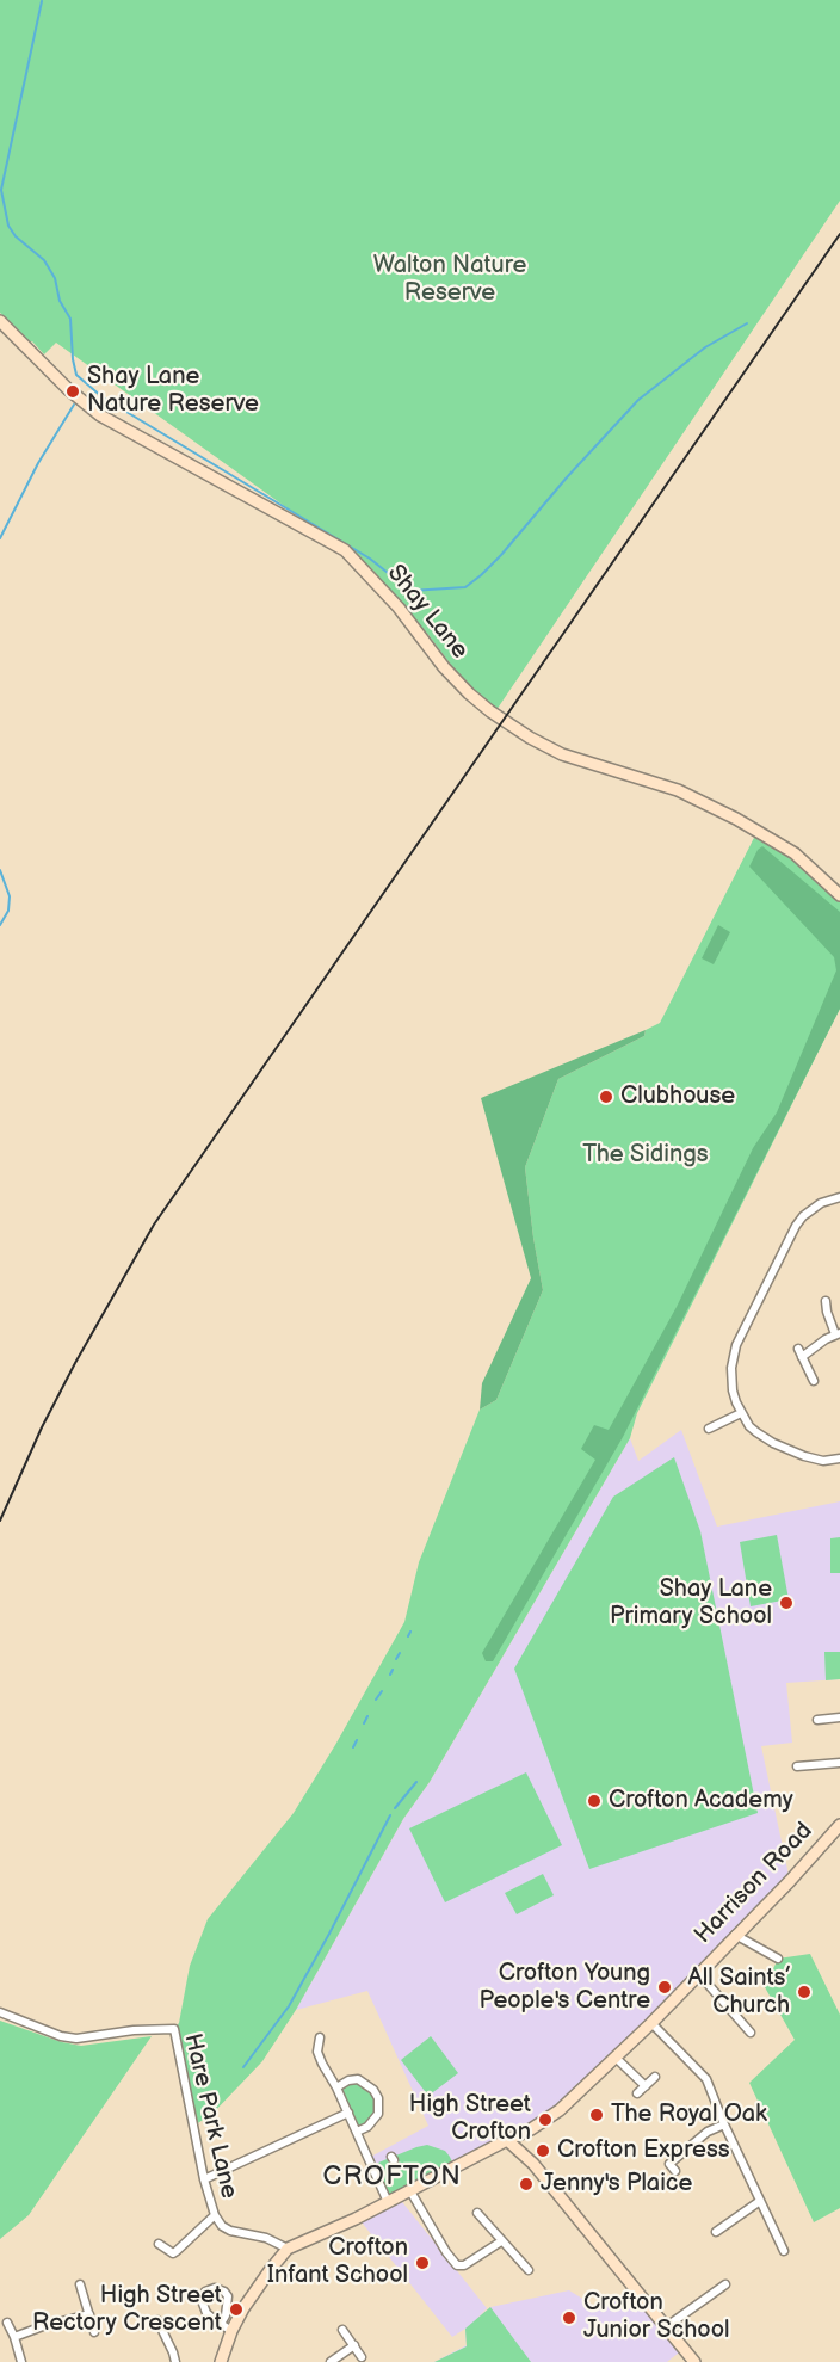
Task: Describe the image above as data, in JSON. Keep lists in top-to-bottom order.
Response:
{
  "streets": {
    "street": ["Shay Lane", "Harrison Road", "Hare Park Lane"]
  },
  "crossings": [
    ["Harrison Road", "Hare Park Lane"]
  ],
  "districts": ["CROFTON"],
  "parks": ["Walton Nature Reserve", "The Sidings"],
  "places": [
    "Shay Lane Nature Reserve",
    "Clubhouse",
    "Shay Lane Primary School",
    "Crofton Academy",
    "Crofton Young People's Centre",
    "All Saints’ Church",
    "The Royal Oak",
    "High Street Crofton",
    "Crofton Express",
    "Jenny's Plaice",
    "Crofton Infant School",
    "High Street Rectory Crescent",
    "Crofton Junior School"
  ]
}
